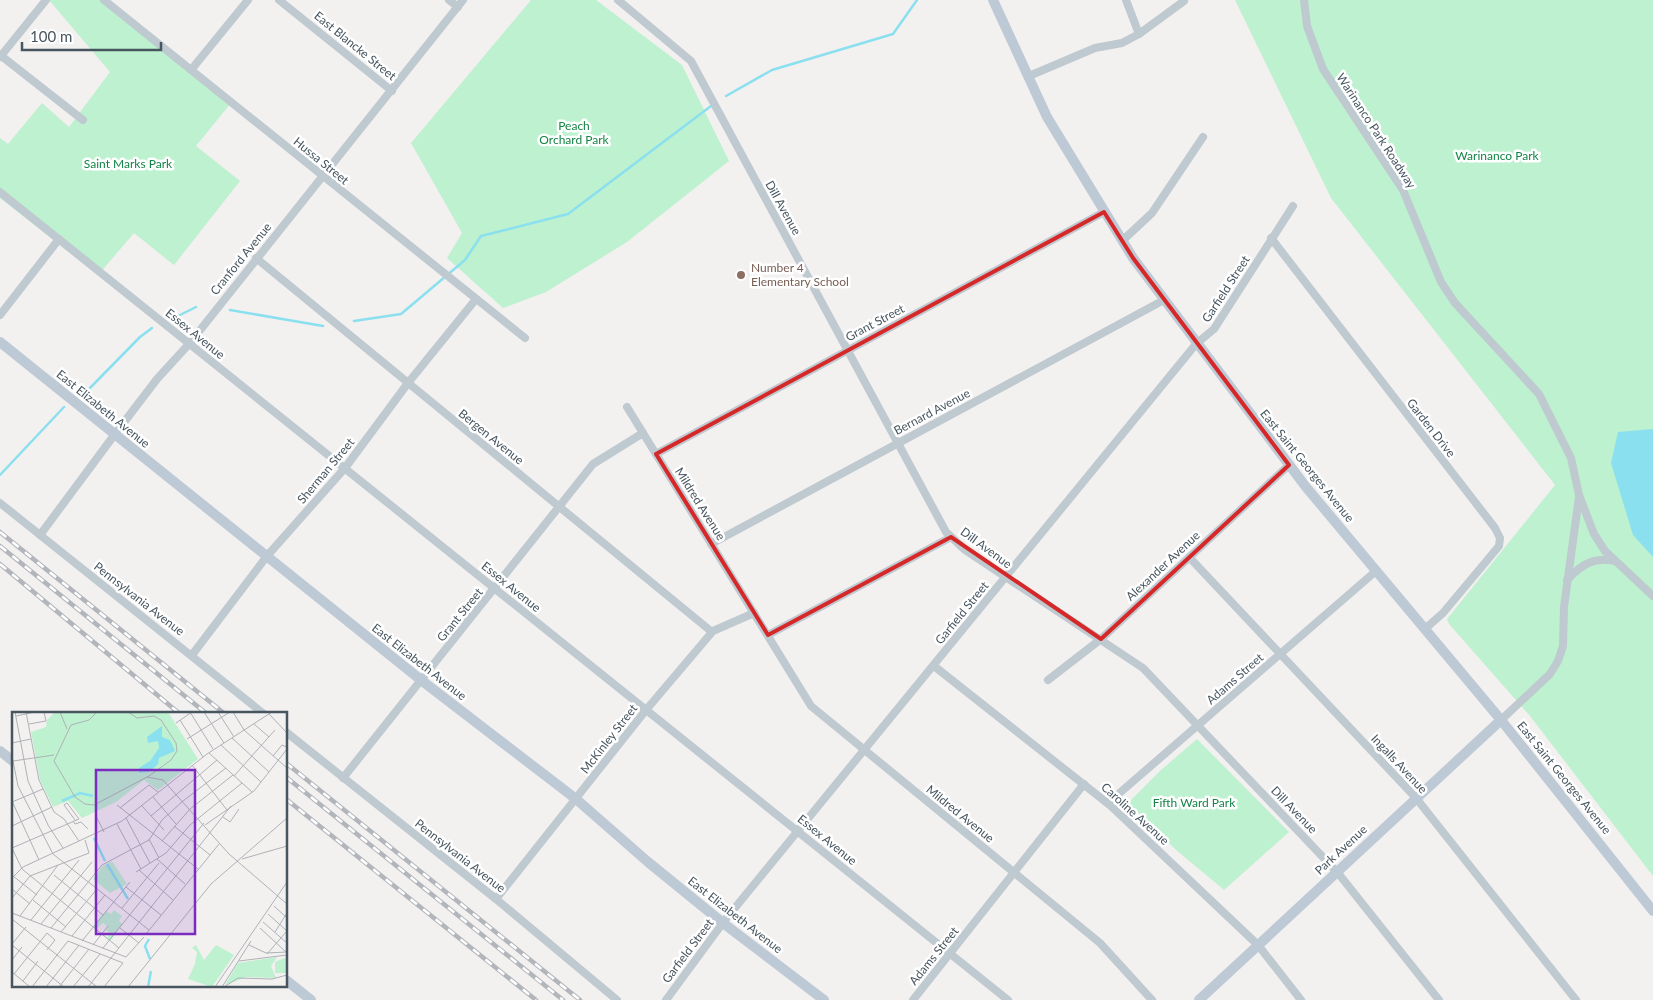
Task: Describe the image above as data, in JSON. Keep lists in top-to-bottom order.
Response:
{
  "streets": {
    "street": [
      "East Blancke Street",
      "Warinanco Park Roadway",
      "Hussa Street",
      "Dill Avenue",
      "Cranford Avenue",
      "Garfield Street",
      "Grant Street",
      "Essex Avenue",
      "East Elizabeth Avenue",
      "Bernard Avenue",
      "Garden Drive",
      "Bergen Avenue",
      "East Saint Georges Avenue",
      "Sherman Street",
      "Mildred Avenue",
      "Alexander Avenue",
      "Pennsylvania Avenue",
      "Adams Street",
      "McKinley Street",
      "Ingalls Avenue",
      "Caroline Avenue",
      "Park Avenue"
    ]
  },
  "crossings": [
    ["East Blancke Street", "Cranford Avenue"],
    ["Warinanco Park Roadway", "East Saint Georges Avenue"],
    ["Warinanco Park Roadway", "Park Avenue"],
    ["Hussa Street", "Cranford Avenue"],
    ["Hussa Street", "Sherman Street"],
    ["Dill Avenue", "Garfield Street"],
    ["Dill Avenue", "Grant Street"],
    ["Dill Avenue", "Bernard Avenue"],
    ["Dill Avenue", "Alexander Avenue"],
    ["Dill Avenue", "Adams Street"],
    ["Dill Avenue", "Park Avenue"],
    ["Cranford Avenue", "Essex Avenue"],
    ["Cranford Avenue", "East Elizabeth Avenue"],
    ["Cranford Avenue", "Bergen Avenue"],
    ["Cranford Avenue", "Pennsylvania Avenue"],
    ["Garfield Street", "Essex Avenue"],
    ["Garfield Street", "East Elizabeth Avenue"],
    ["Garfield Street", "Garden Drive"],
    ["Garfield Street", "East Saint Georges Avenue"],
    ["Garfield Street", "Mildred Avenue"],
    ["Garfield Street", "Caroline Avenue"],
    ["Grant Street", "Essex Avenue"],
    ["Grant Street", "East Elizabeth Avenue"],
    ["Grant Street", "Bergen Avenue"],
    ["Grant Street", "East Saint Georges Avenue"],
    ["Grant Street", "Mildred Avenue"],
    ["Grant Street", "Pennsylvania Avenue"],
    ["Essex Avenue", "Sherman Street"],
    ["Essex Avenue", "Adams Street"],
    ["Essex Avenue", "McKinley Street"],
    ["East Elizabeth Avenue", "Sherman Street"],
    ["East Elizabeth Avenue", "McKinley Street"],
    ["Bernard Avenue", "East Saint Georges Avenue"],
    ["Bernard Avenue", "Mildred Avenue"],
    ["Garden Drive", "East Saint Georges Avenue"],
    ["Bergen Avenue", "Sherman Street"],
    ["Bergen Avenue", "McKinley Street"],
    ["East Saint Georges Avenue", "Alexander Avenue"],
    ["East Saint Georges Avenue", "Adams Street"],
    ["East Saint Georges Avenue", "Park Avenue"],
    ["Sherman Street", "Pennsylvania Avenue"],
    ["Mildred Avenue", "Adams Street"],
    ["Mildred Avenue", "McKinley Street"],
    ["Alexander Avenue", "Ingalls Avenue"],
    ["Pennsylvania Avenue", "McKinley Street"],
    ["Adams Street", "Ingalls Avenue"],
    ["Adams Street", "Caroline Avenue"],
    ["Ingalls Avenue", "Park Avenue"],
    ["Caroline Avenue", "Park Avenue"]
  ],
  "parks": [
    "Peach Orchard Park",
    "Warinanco Park",
    "Saint Marks Park",
    "Fifth Ward Park"
  ],
  "places": ["Number 4 Elementary School"],
  "scale_bar": "100 m"
}
